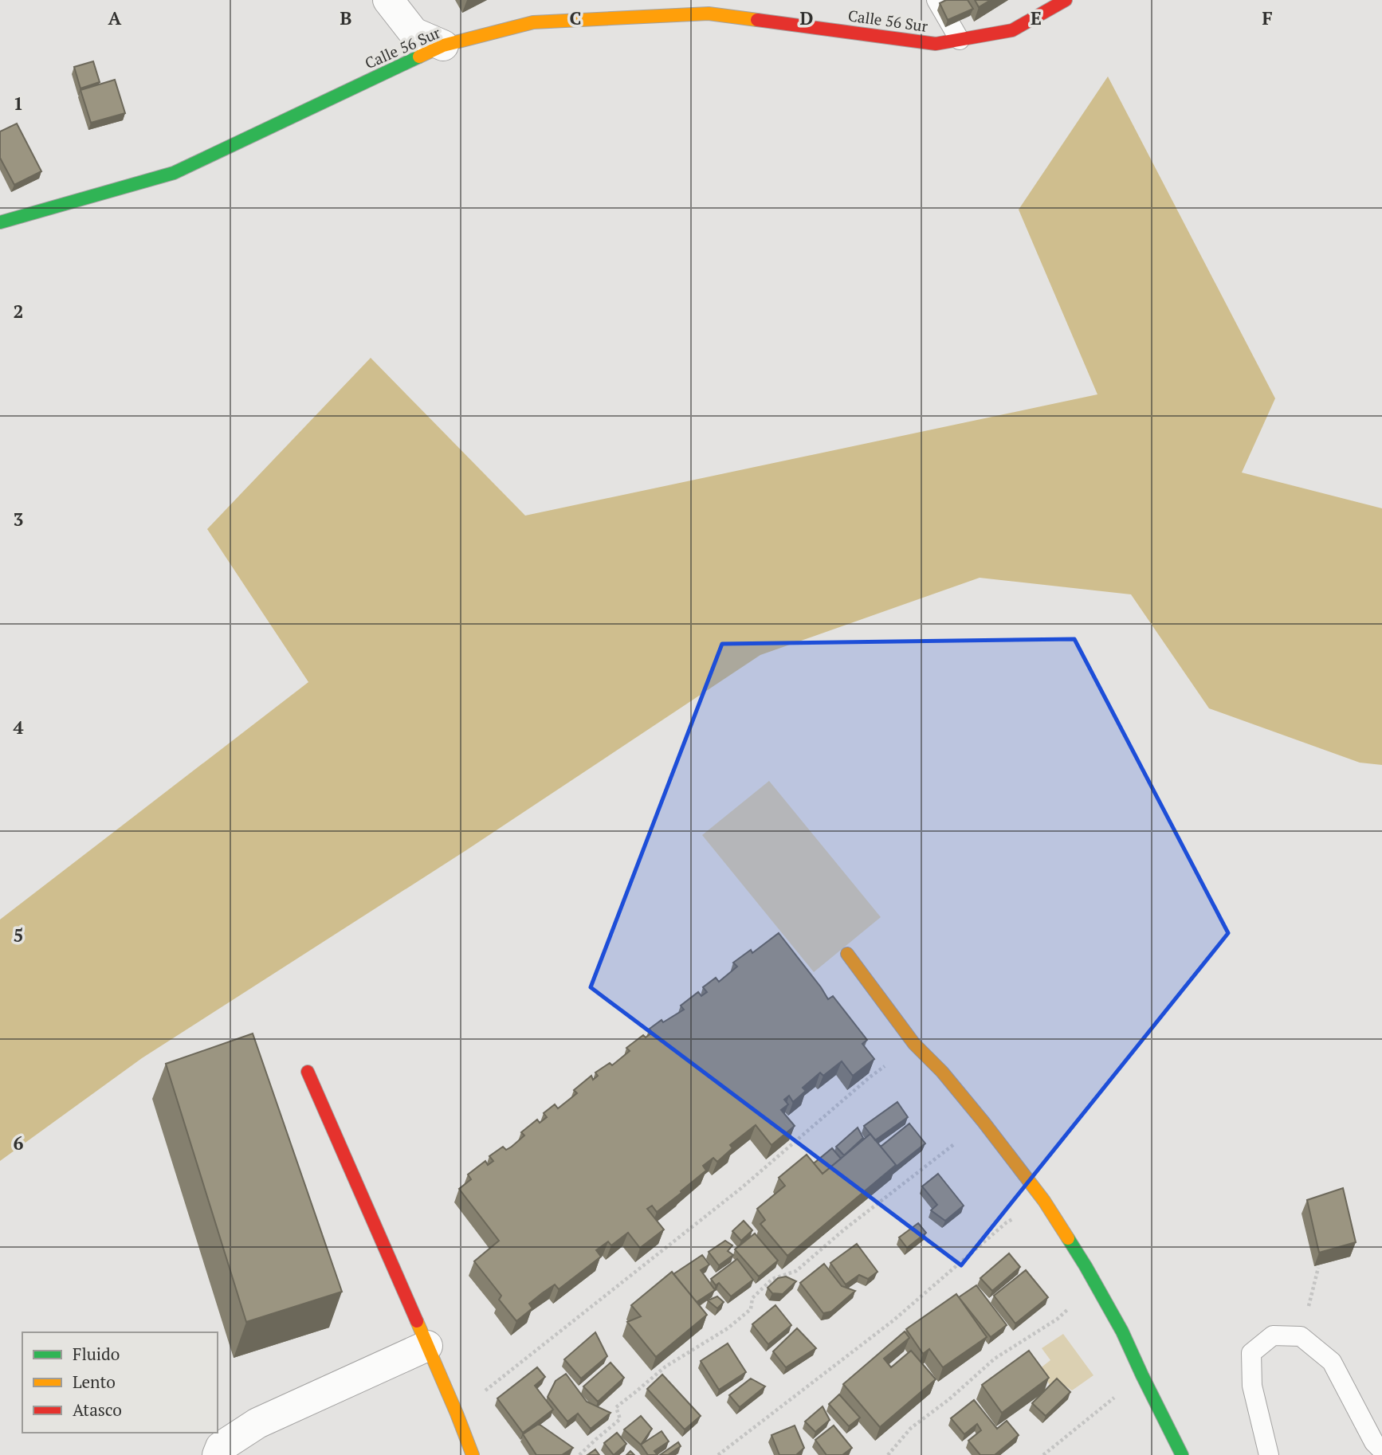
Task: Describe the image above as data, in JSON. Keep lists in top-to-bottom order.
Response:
{
  "streets": {
    "street": ["Calle 56 Sur"]
  },
  "legend": ["Fluido", "Lento", "Atasco"],
  "grid": {
    "columns": [
      "A",
      "B",
      "C",
      "D",
      "E",
      "F"
    ],
    "rows": [
      "1",
      "2",
      "3",
      "4",
      "5",
      "6"
    ]
  }
}
